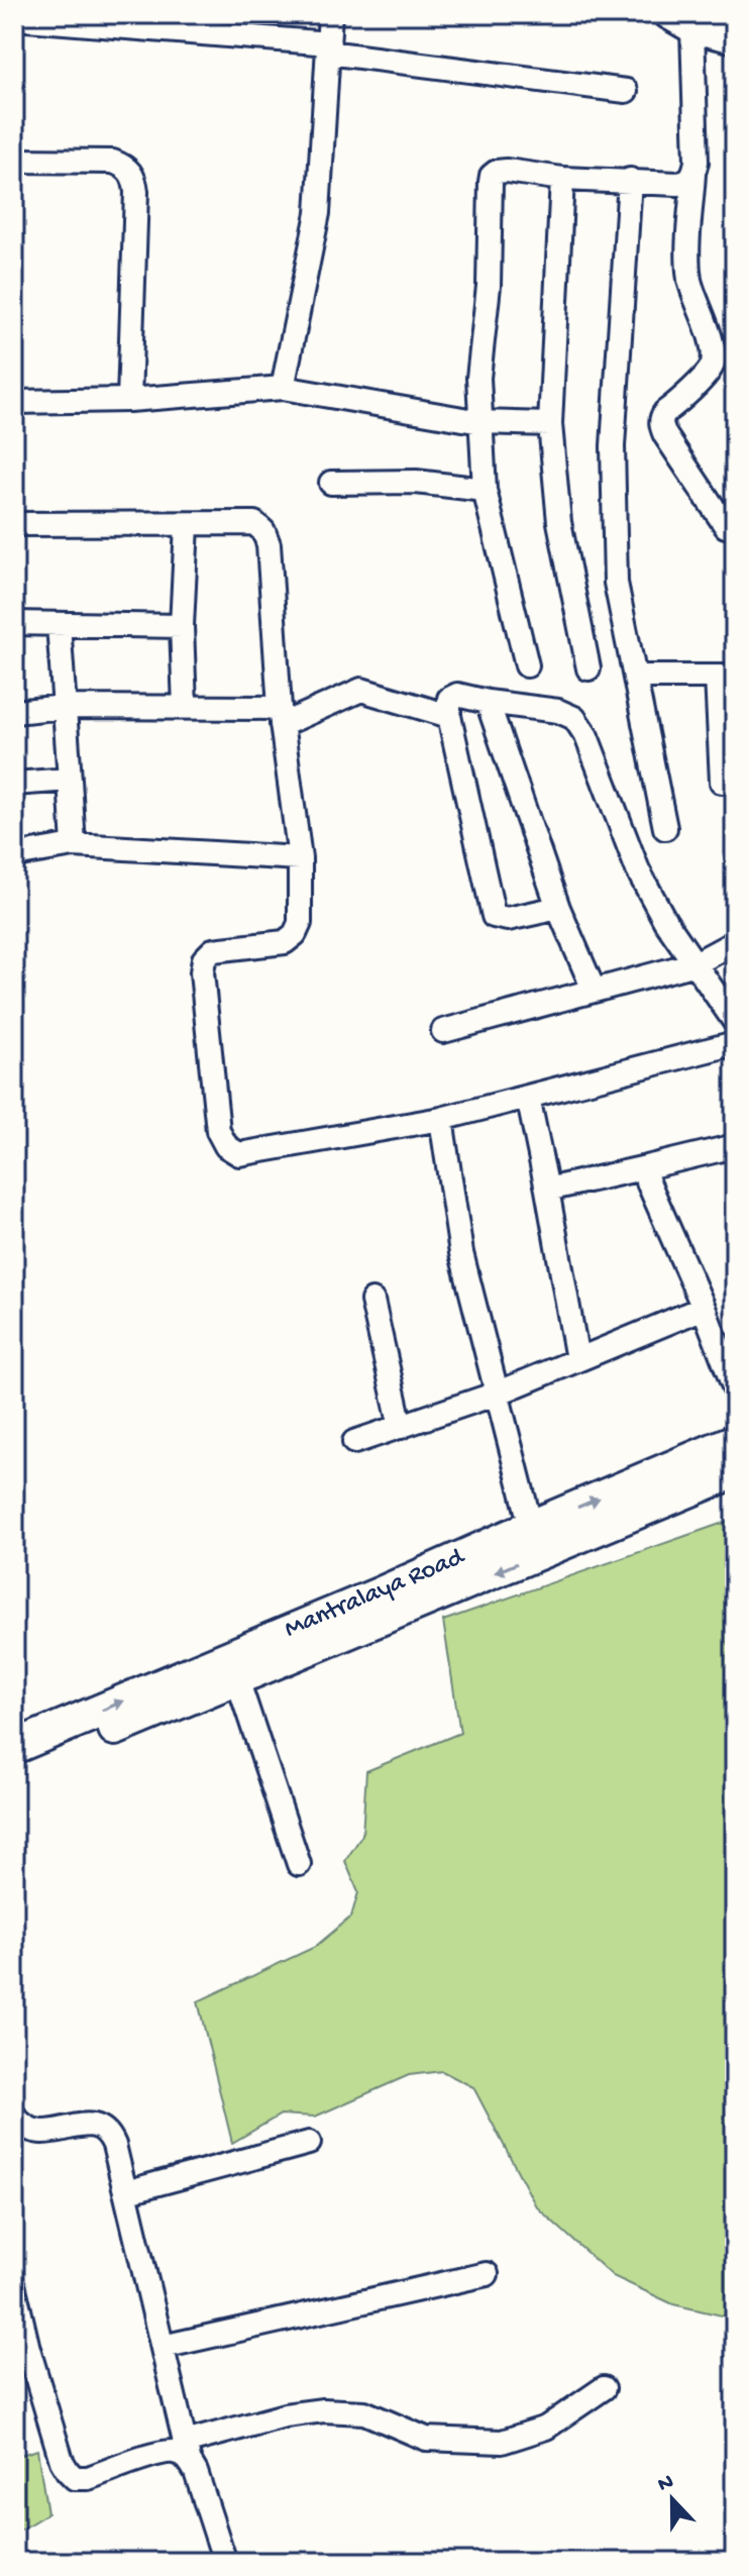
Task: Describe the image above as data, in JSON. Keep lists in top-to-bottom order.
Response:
{
  "streets": {
    "highway": ["Mantralaya Road"]
  },
  "north": "top"
}
